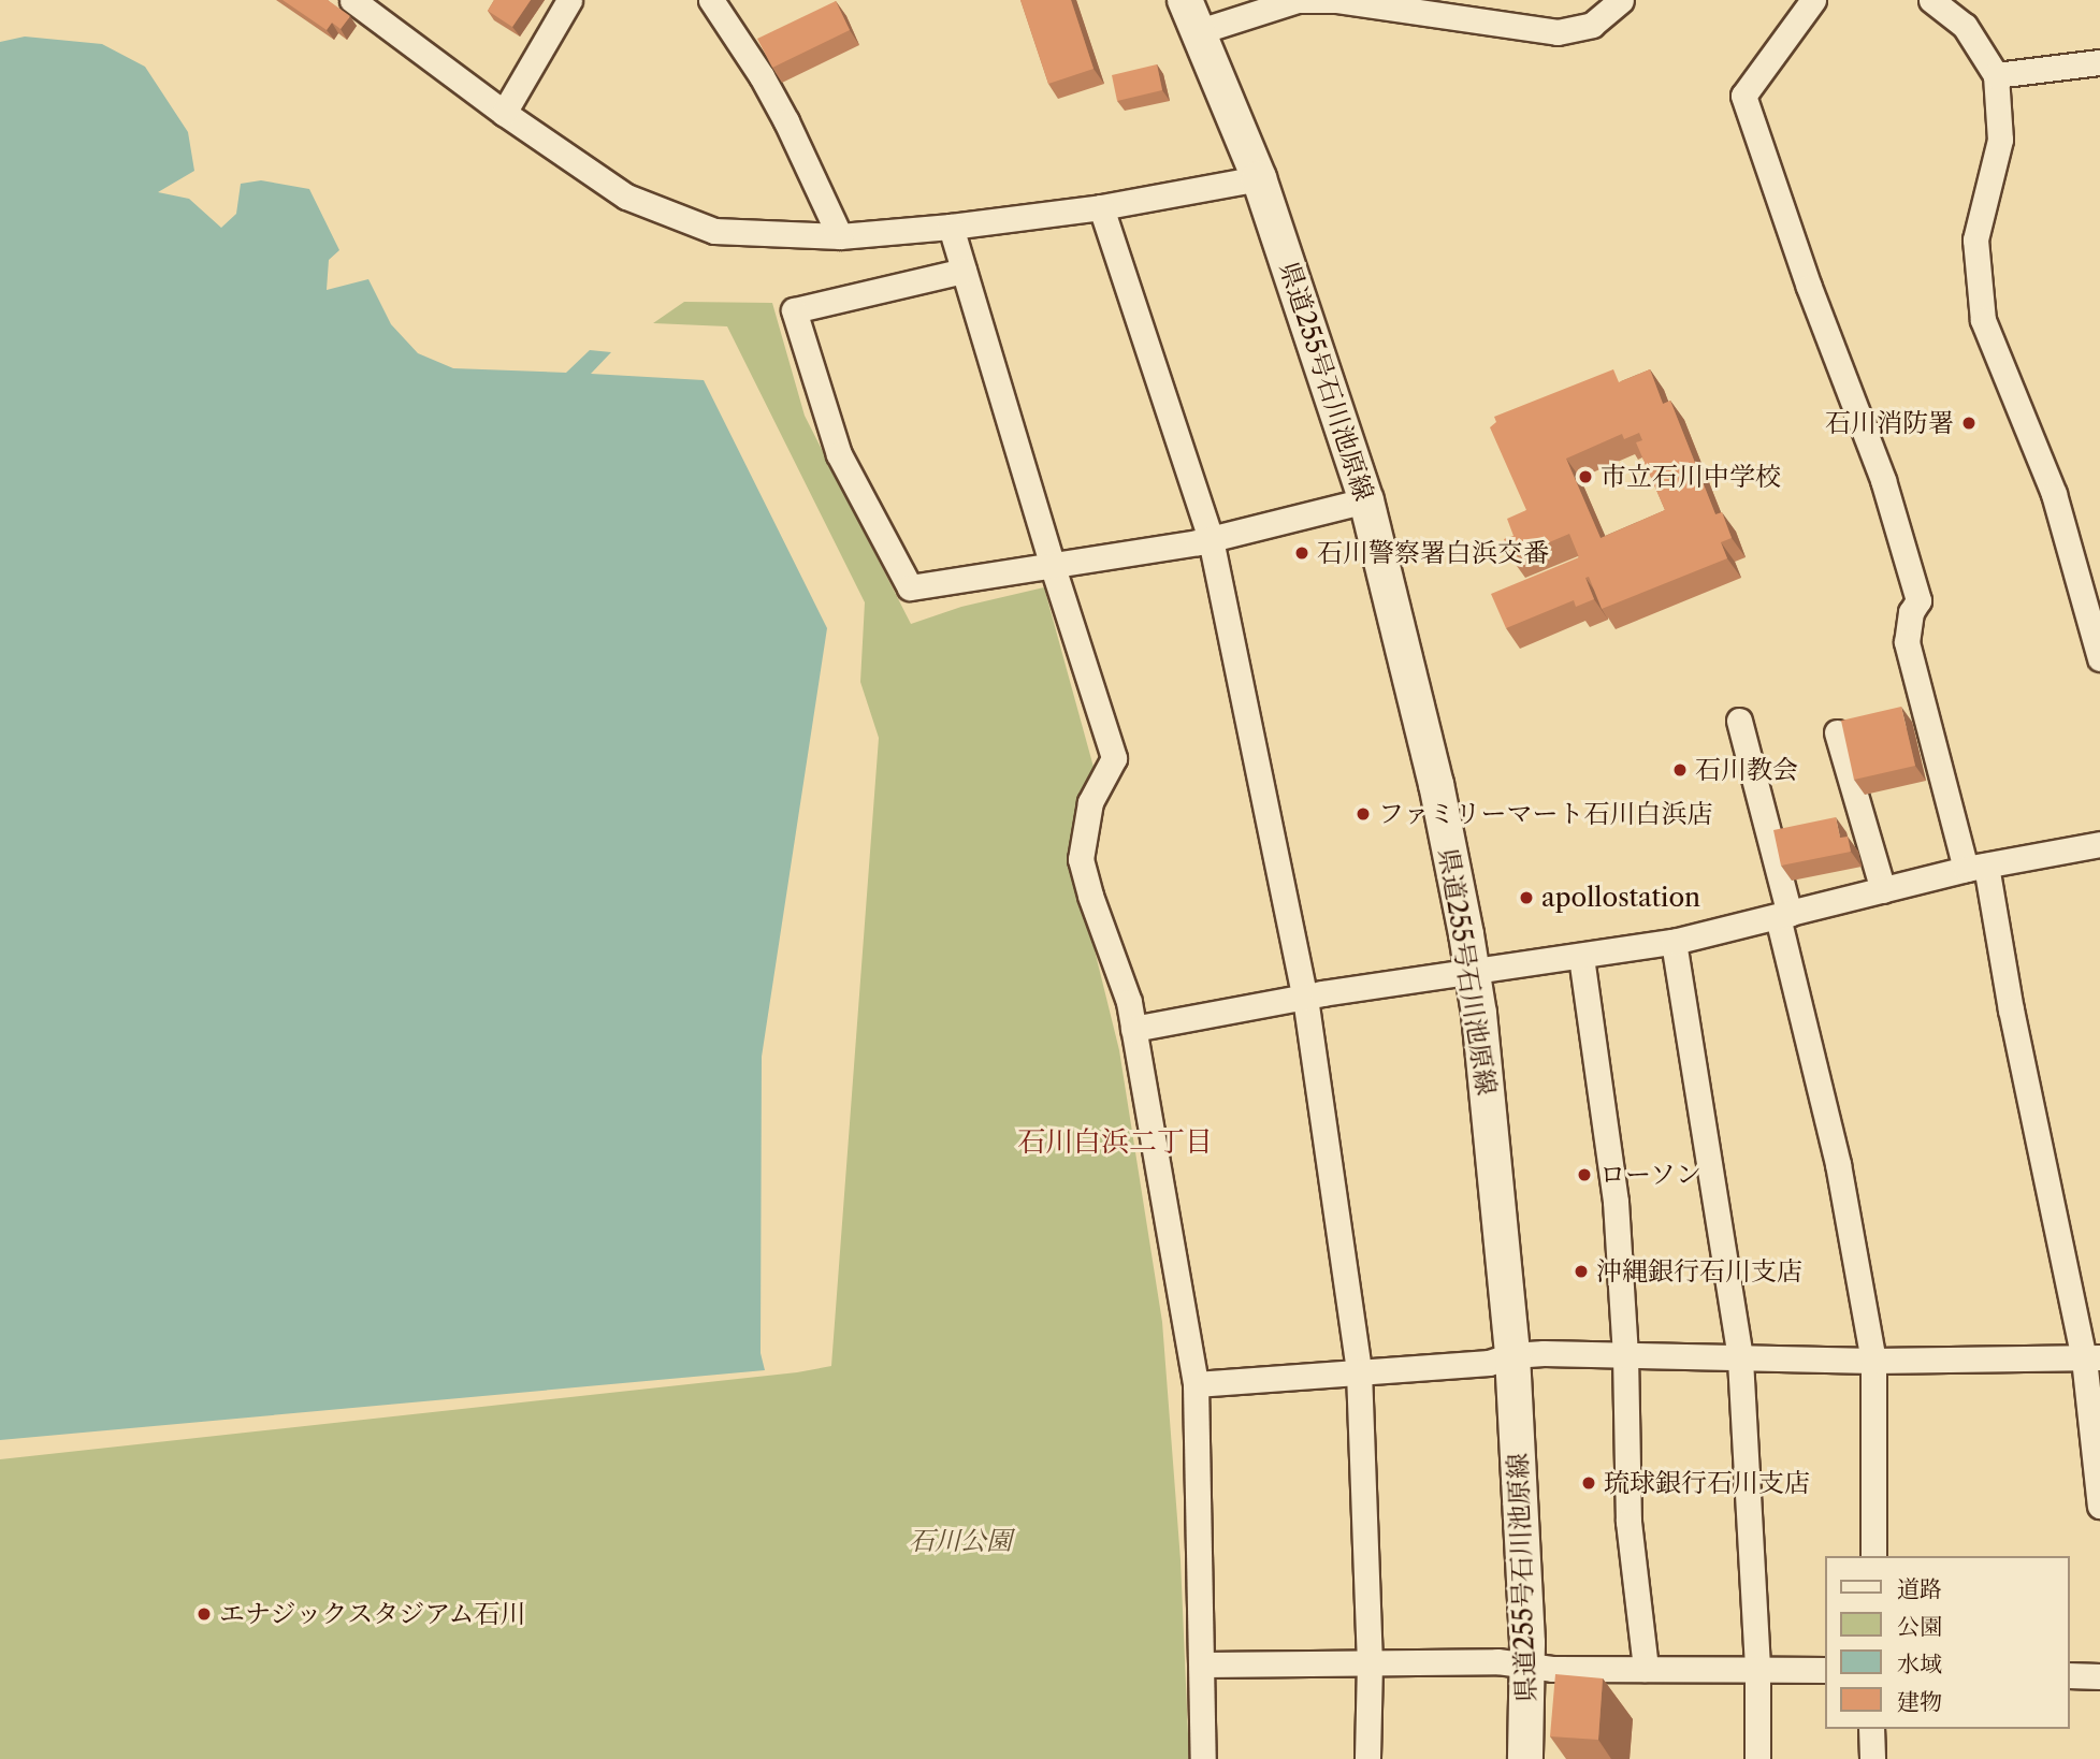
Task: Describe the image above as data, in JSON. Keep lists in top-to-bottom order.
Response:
{
  "streets": {
    "main road": ["県道255号石川池原線"]
  },
  "districts": ["石川白浜二丁目"],
  "parks": ["石川公園"],
  "places": [
    "石川消防署",
    "市立石川中学校",
    "石川警察署白浜交番",
    "石川教会",
    "ファミリーマート石川白浜店",
    "apollostation",
    "ローソン",
    "沖縄銀行石川支店",
    "琉球銀行石川支店",
    "エナジックスタジアム石川"
  ],
  "legend": [
    "道路",
    "公園",
    "水域",
    "建物"
  ]
}
